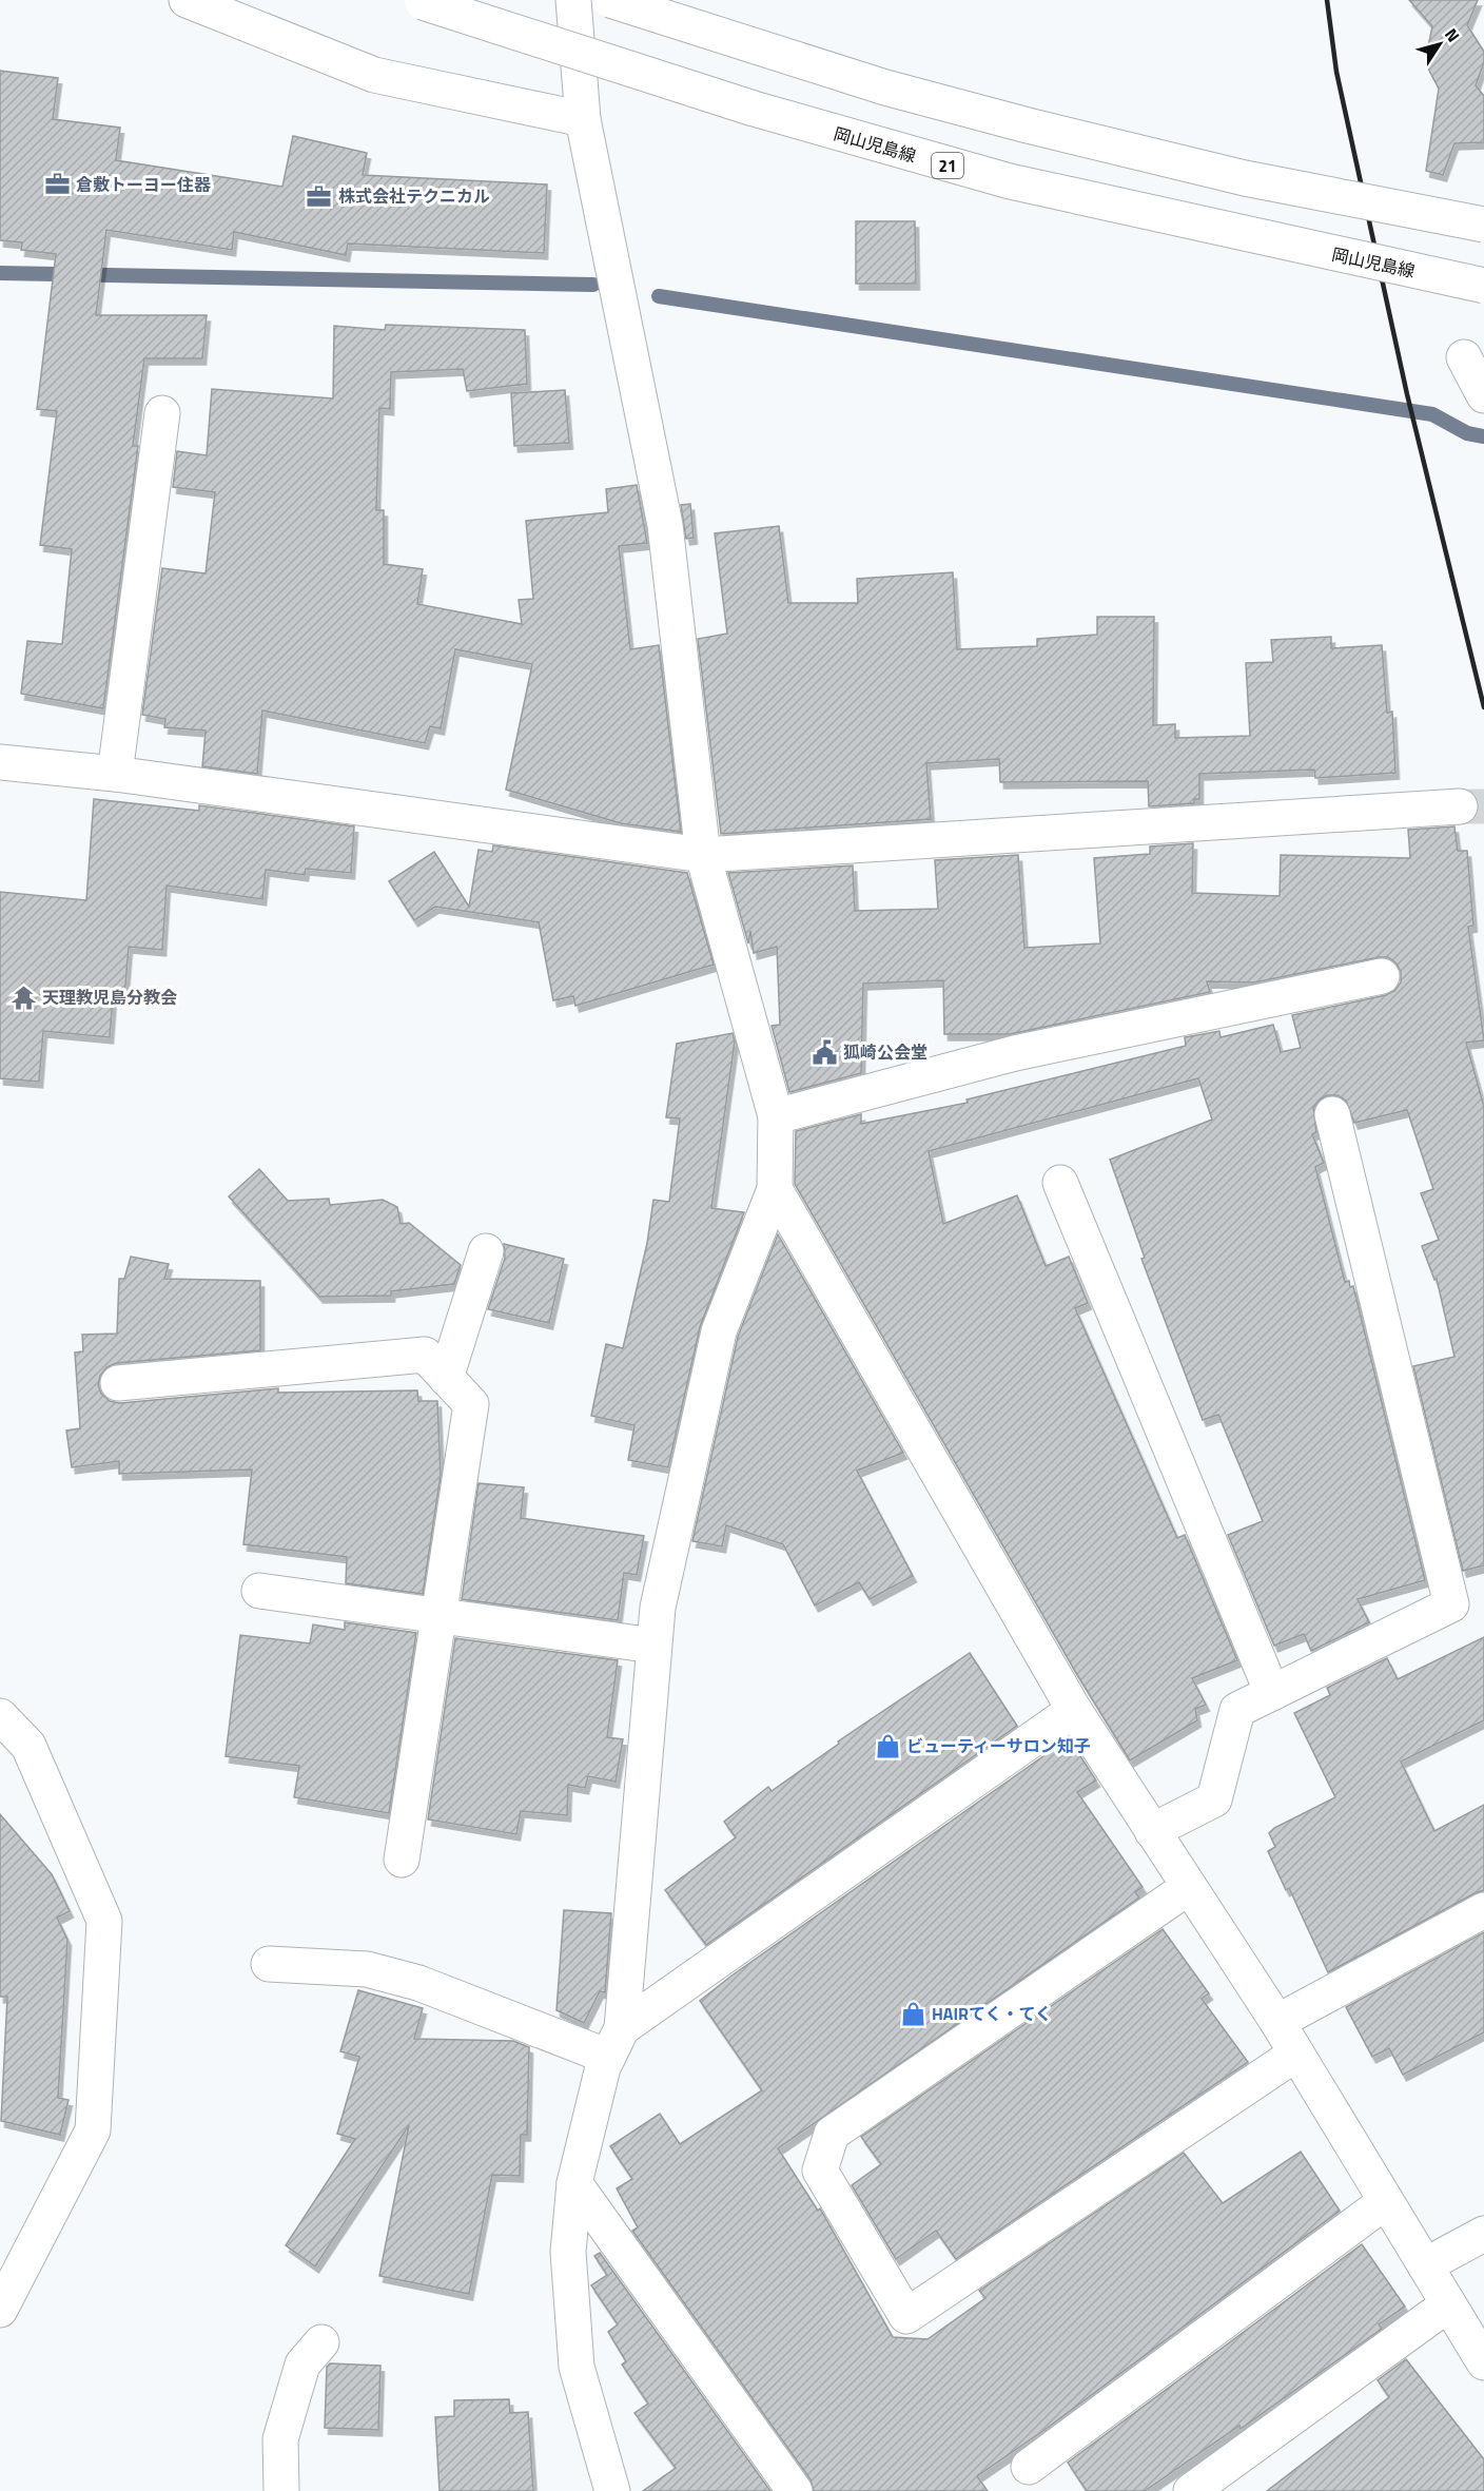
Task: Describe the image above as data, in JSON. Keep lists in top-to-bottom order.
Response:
{
  "streets": {
    "street": ["岡山児島線", "21"]
  },
  "places": {
    "office": ["倉敷トーヨー住器", "株式会社テクニカル"],
    "temple": ["天理教児島分教会"],
    "public building": ["狐崎公会堂"],
    "shop": ["ビューティーサロン知子", "HAIRてく・てく"]
  },
  "north": "top right"
}
